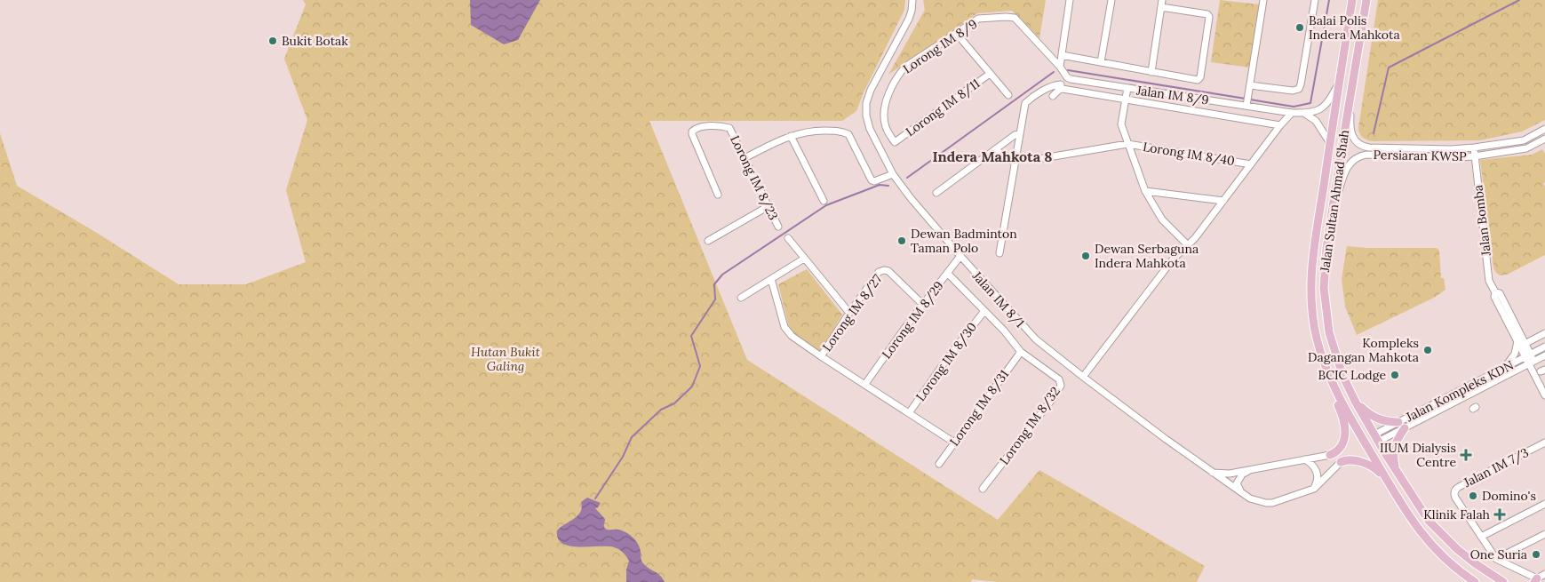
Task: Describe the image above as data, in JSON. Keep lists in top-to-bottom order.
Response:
{
  "streets": {
    "main road": ["Jalan Sultan Ahmad Shah"],
    "street": [
      "Lorong IM 8/9",
      "Jalan IM 8/9",
      "Lorong IM 8/11",
      "Lorong IM 8/40",
      "Persiaran KWSP",
      "Lorong IM 8/23",
      "Jalan Bomba",
      "Jalan IM 8/1",
      "Lorong IM 8/27",
      "Lorong IM 8/29",
      "Lorong IM 8/30",
      "Jalan Kompleks KDN",
      "Lorong IM 8/31",
      "Lorong IM 8/32",
      "Jalan IM 7/3"
    ]
  },
  "crossings": [
    ["Lorong IM 8/9", "Lorong IM 8/11"],
    ["Persiaran KWSP", "Jalan Sultan Ahmad Shah"],
    ["Persiaran KWSP", "Jalan Bomba"],
    ["Jalan Sultan Ahmad Shah", "Jalan Kompleks KDN"],
    ["Jalan Bomba", "Jalan Kompleks KDN"],
    ["Jalan IM 8/1", "Lorong IM 8/29"],
    ["Lorong IM 8/27", "Lorong IM 8/29"],
    ["Lorong IM 8/27", "Lorong IM 8/30"],
    ["Lorong IM 8/27", "Lorong IM 8/31"],
    ["Lorong IM 8/29", "Lorong IM 8/32"],
    ["Lorong IM 8/30", "Lorong IM 8/32"],
    ["Lorong IM 8/31", "Lorong IM 8/32"]
  ],
  "districts": ["Indera Mahkota 8"],
  "parks": ["Hutan Bukit Galing"],
  "places": {
    "other": [
      "Balai Polis Indera Mahkota",
      "Bukit Botak",
      "Dewan Badminton Taman Polo",
      "Dewan Serbaguna Indera Mahkota",
      "Kompleks Dagangan Mahkota",
      "BCIC Lodge",
      "Domino's",
      "One Suria"
    ],
    "health": ["IIUM Dialysis Centre", "Klinik Falah"]
  }
}
